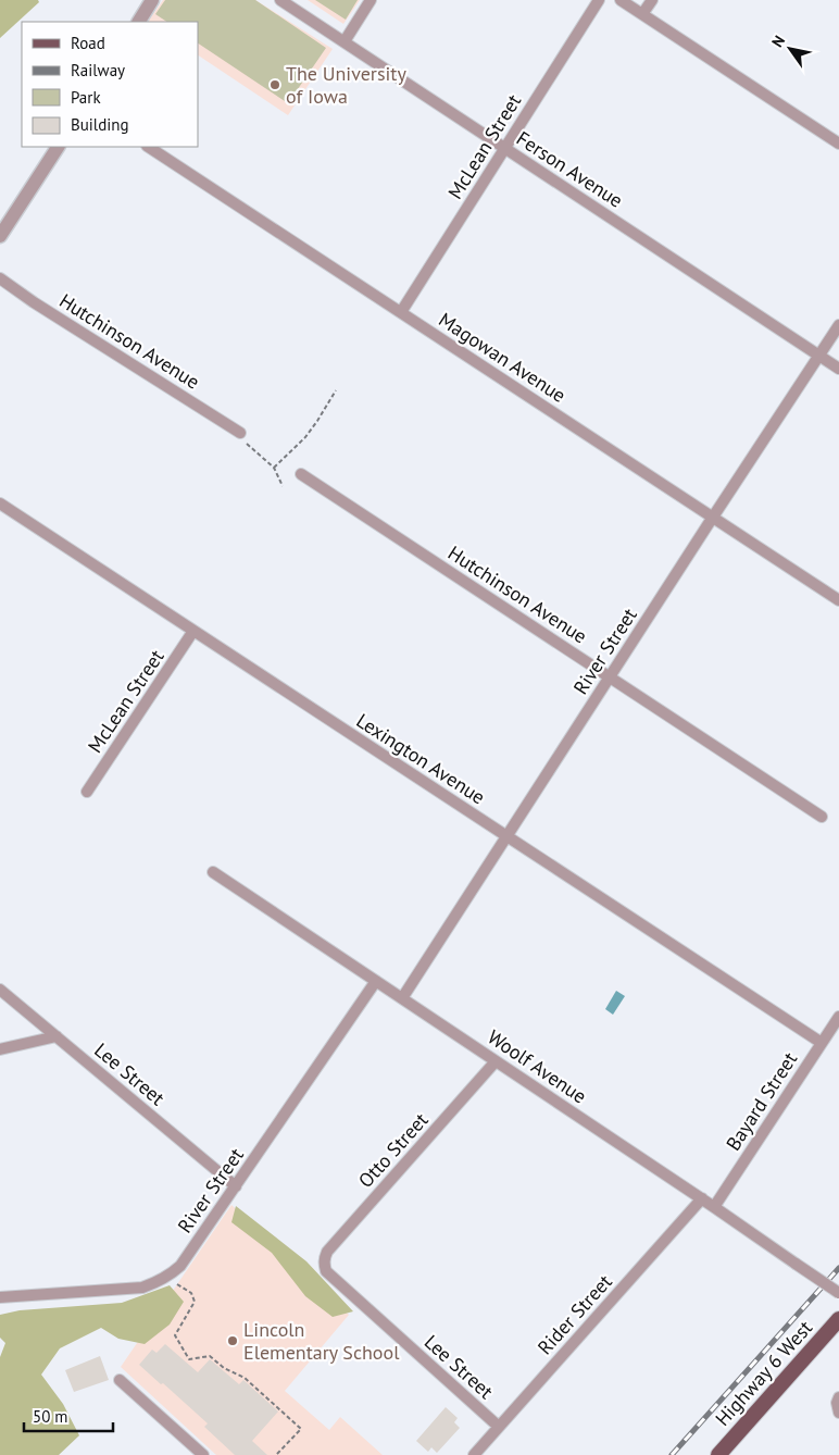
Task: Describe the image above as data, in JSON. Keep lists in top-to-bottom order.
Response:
{
  "streets": {
    "main road": ["Highway 6 West"],
    "street": [
      "McLean Street",
      "Ferson Avenue",
      "Hutchinson Avenue",
      "Magowan Avenue",
      "River Street",
      "Lexington Avenue",
      "Woolf Avenue",
      "Lee Street",
      "Bayard Street",
      "Otto Street",
      "Rider Street"
    ]
  },
  "crossings": [
    ["McLean Street", "Ferson Avenue"],
    ["McLean Street", "Magowan Avenue"],
    ["McLean Street", "Lexington Avenue"],
    ["Ferson Avenue", "River Street"],
    ["Hutchinson Avenue", "River Street"],
    ["Magowan Avenue", "River Street"],
    ["River Street", "Lexington Avenue"],
    ["River Street", "Woolf Avenue"],
    ["River Street", "Lee Street"],
    ["Lexington Avenue", "Bayard Street"],
    ["Woolf Avenue", "Bayard Street"],
    ["Woolf Avenue", "Otto Street"],
    ["Woolf Avenue", "Rider Street"],
    ["Lee Street", "Otto Street"],
    ["Lee Street", "Rider Street"]
  ],
  "places": ["The University of Iowa", "Lincoln Elementary School"],
  "legend": [
    "Road",
    "Railway",
    "Park",
    "Building"
  ],
  "scale_bar": "50 m",
  "north": "top left"
}
